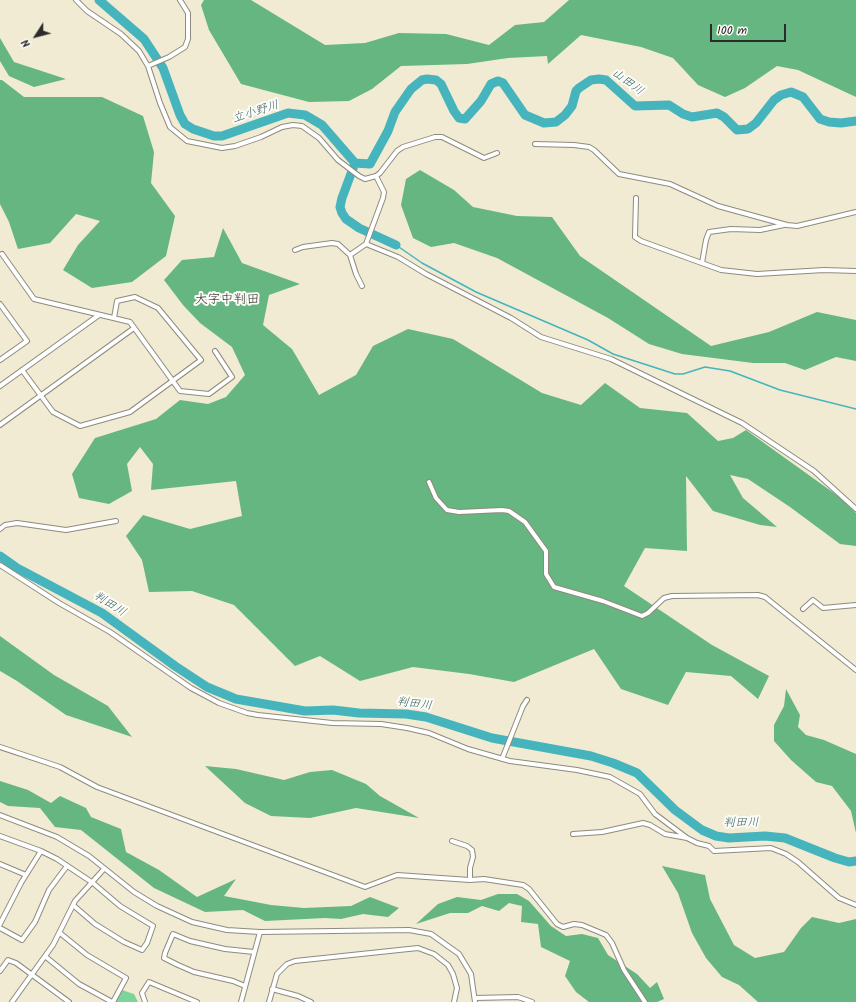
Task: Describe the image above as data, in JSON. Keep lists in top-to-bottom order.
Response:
{
  "districts": ["大字中判田"],
  "water": ["山田川", "立小野川", "判田川"],
  "scale_bar": "100 m",
  "north": "bottom left"
}
